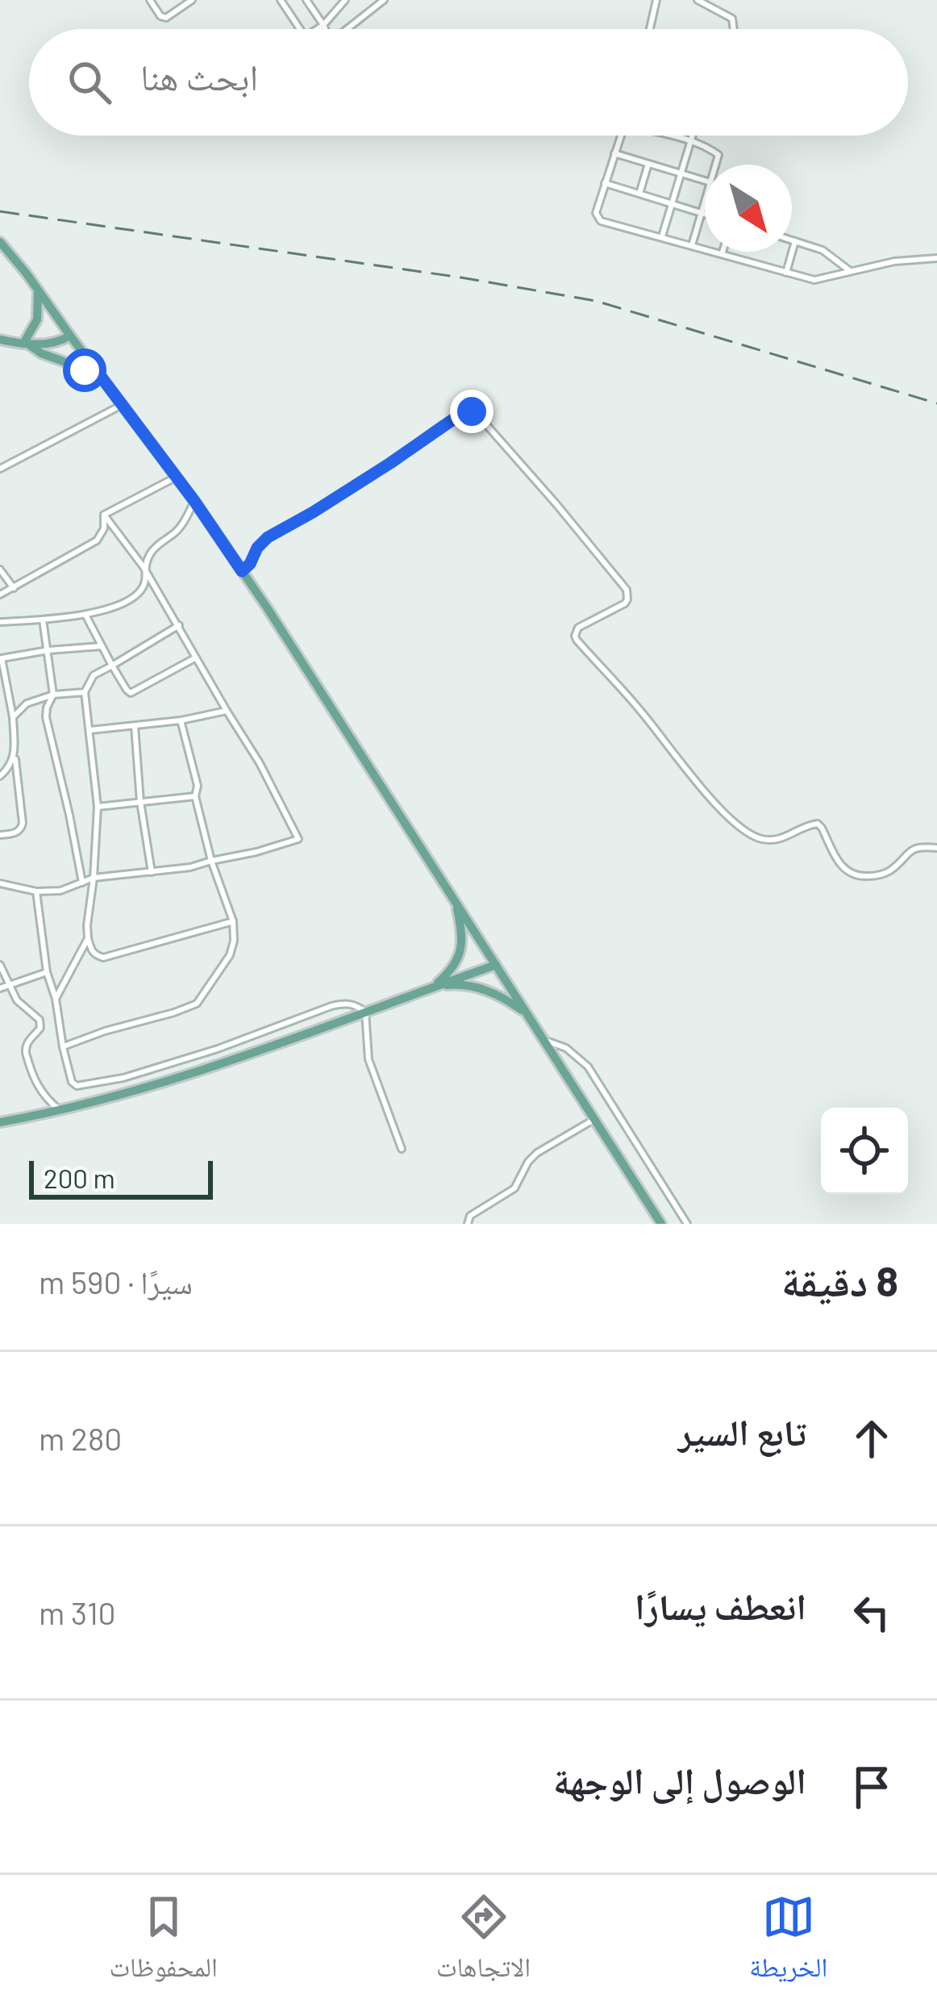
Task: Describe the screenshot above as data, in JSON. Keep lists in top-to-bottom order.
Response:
{
  "scale_bar": "200 m",
  "north": "bottom right",
  "page": {
    "search": "ابحث هنا",
    "scale": "200 m",
    "heading": ["8 دقيقة", "سيرًا · 590 m"],
    "list": [
      ["تابع السير", "280 m"],
      ["انعطف يسارًا", "310 m"],
      "الوصول إلى الوجهة"
    ],
    "nav": ["الخريطة", "الاتجاهات", "المحفوظات"]
  }
}
